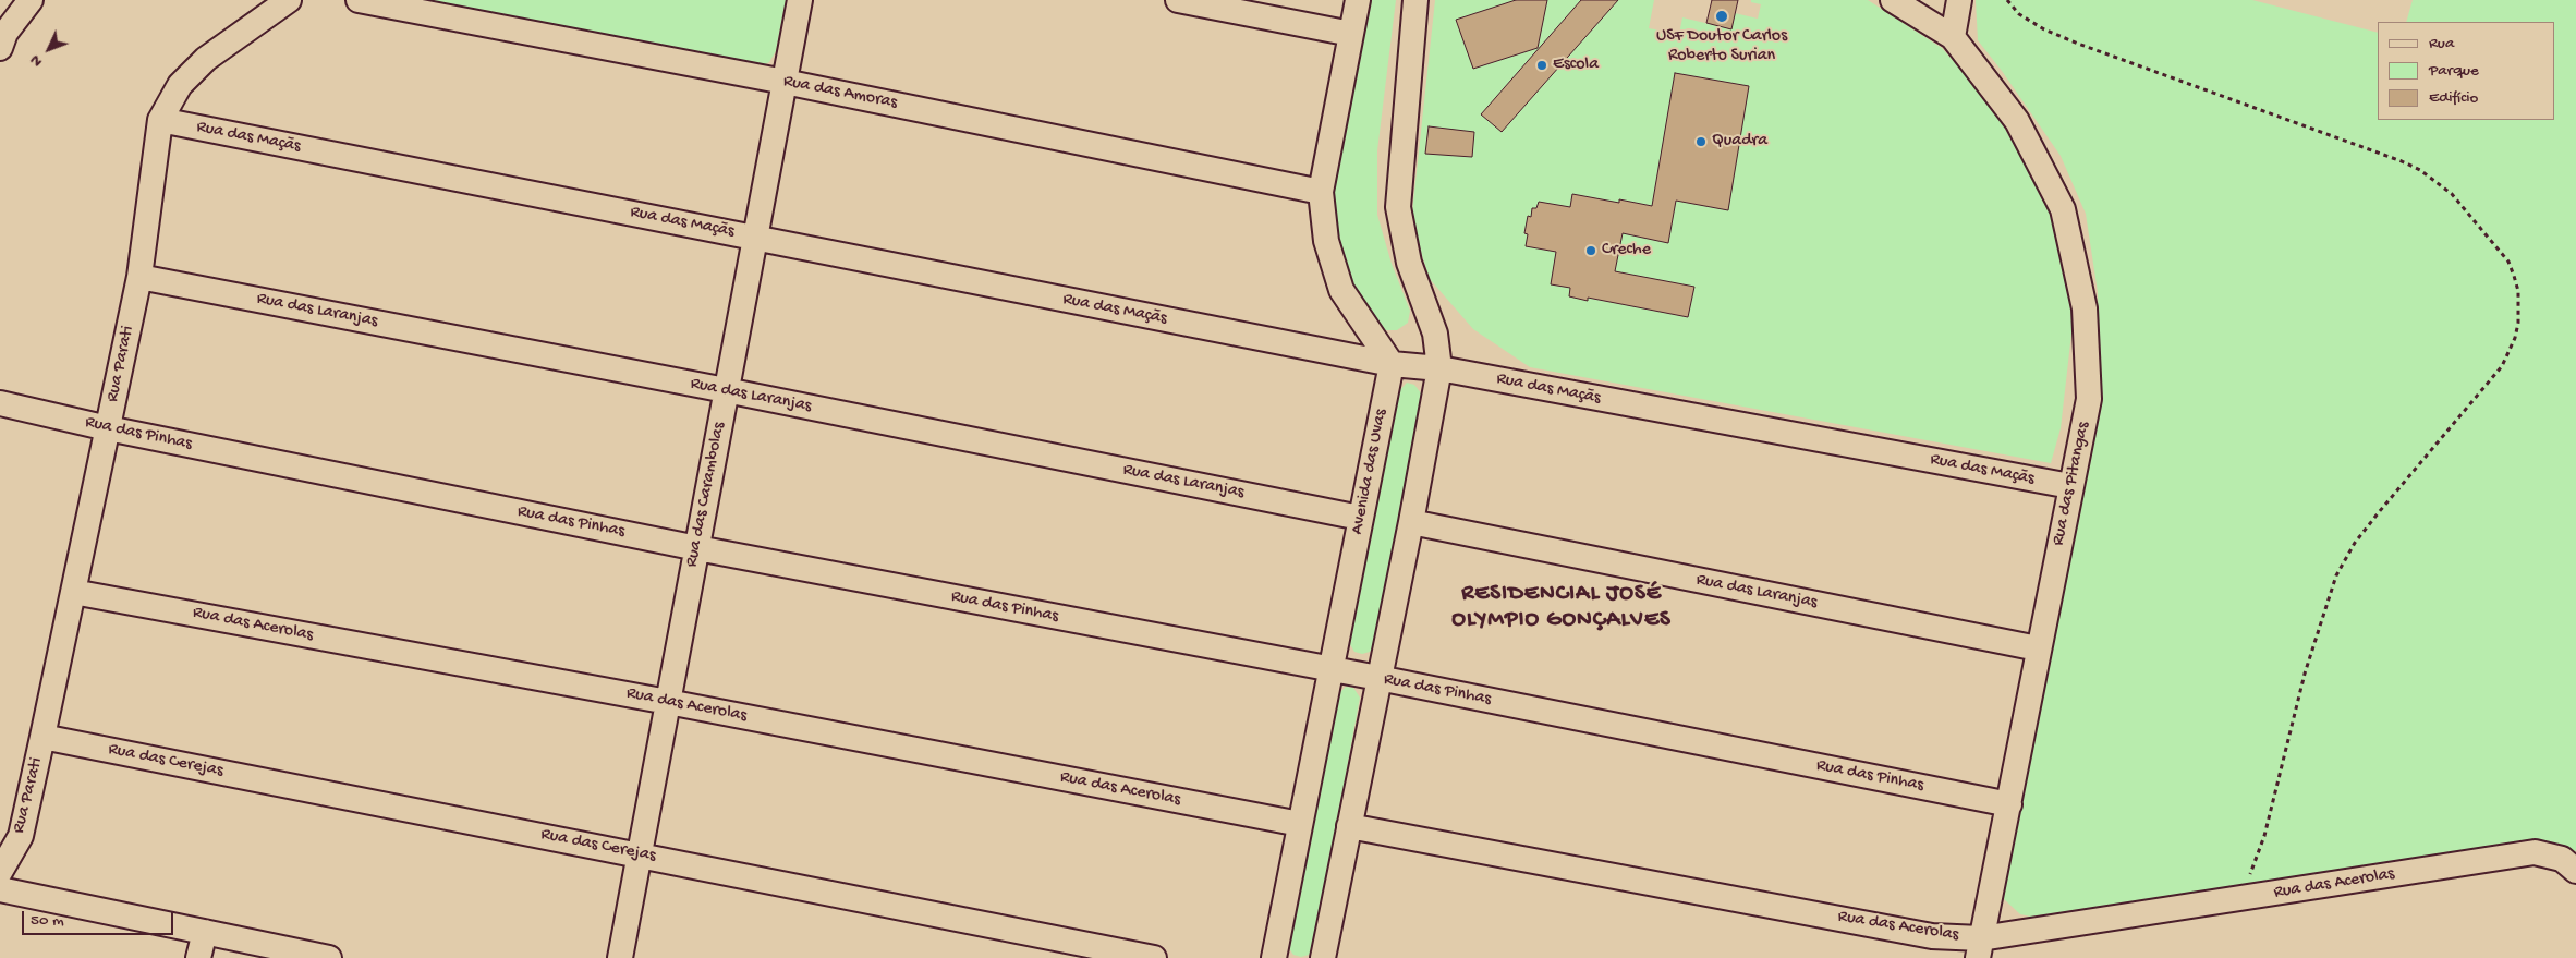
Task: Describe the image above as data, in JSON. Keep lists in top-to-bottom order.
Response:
{
  "streets": {
    "street": [
      "Rua das Amoras",
      "Rua das Maçãs",
      "Rua das Laranjas",
      "Rua Parati",
      "Rua das Pinhas",
      "Avenida das Uvas",
      "Rua das Pitangas",
      "Rua das Carambolas",
      "Rua das Acerolas",
      "Rua das Cerejas"
    ]
  },
  "crossings": [
    ["Rua das Amoras", "Rua das Carambolas"],
    ["Rua das Maçãs", "Rua Parati"],
    ["Rua das Maçãs", "Avenida das Uvas"],
    ["Rua das Maçãs", "Rua das Pitangas"],
    ["Rua das Maçãs", "Rua das Carambolas"],
    ["Rua das Laranjas", "Rua Parati"],
    ["Rua das Laranjas", "Avenida das Uvas"],
    ["Rua das Laranjas", "Rua das Pitangas"],
    ["Rua das Laranjas", "Rua das Carambolas"],
    ["Rua Parati", "Rua das Pinhas"],
    ["Rua Parati", "Rua das Acerolas"],
    ["Rua Parati", "Rua das Cerejas"],
    ["Rua das Pinhas", "Avenida das Uvas"],
    ["Rua das Pinhas", "Rua das Pitangas"],
    ["Rua das Pinhas", "Rua das Carambolas"],
    ["Avenida das Uvas", "Rua das Acerolas"],
    ["Rua das Pitangas", "Rua das Acerolas"],
    ["Rua das Carambolas", "Rua das Acerolas"],
    ["Rua das Carambolas", "Rua das Cerejas"]
  ],
  "districts": ["RESIDENCIAL JOSÉ OLYMPIO GONÇALVES"],
  "places": [
    "USF Doutor Carlos Roberto Surian",
    "Escola",
    "Quadra",
    "Creche"
  ],
  "legend": ["Rua", "Parque", "Edifício"],
  "scale_bar": "50 m",
  "north": "bottom left"
}
